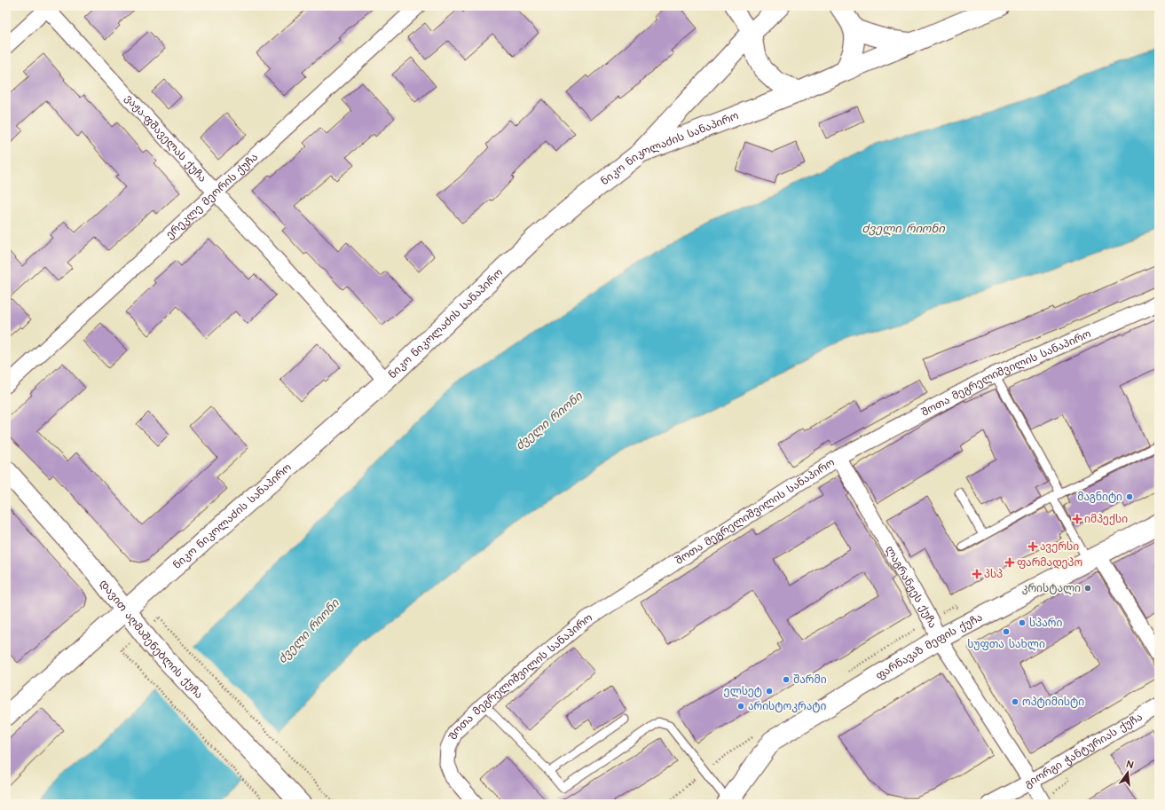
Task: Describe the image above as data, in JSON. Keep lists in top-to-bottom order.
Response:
{
  "streets": {
    "street": [
      "ვაჟა-ფშაველას ქუჩა",
      "ნიკო ნიკოლაძის სანაპირო",
      "ერეკლე მეორის ქუჩა",
      "შოთა მეგრელიშვილის სანაპირო",
      "ლაგრანჟეს ქუჩა",
      "დავით აღმაშენებლის ქუჩა",
      "ფარნავაზ მეფის ქუჩა",
      "გიორგი ჭანტურიას ქუჩა"
    ]
  },
  "crossings": [
    ["ვაჟა-ფშაველას ქუჩა", "ნიკო ნიკოლაძის სანაპირო"],
    ["ვაჟა-ფშაველას ქუჩა", "ერეკლე მეორის ქუჩა"],
    ["ნიკო ნიკოლაძის სანაპირო", "დავით აღმაშენებლის ქუჩა"],
    ["შოთა მეგრელიშვილის სანაპირო", "ლაგრანჟეს ქუჩა"],
    ["ლაგრანჟეს ქუჩა", "ფარნავაზ მეფის ქუჩა"],
    ["ლაგრანჟეს ქუჩა", "გიორგი ჭანტურიას ქუჩა"]
  ],
  "water": ["ძველი რიონი"],
  "places": {
    "other": [
      "მაგნიტი",
      "კრისტალი",
      "სპარი",
      "სუფთა სახლი",
      "შარმი",
      "ელსეტ",
      "ოპტიმისტი",
      "არისტოკრატი"
    ],
    "health": [
      "იმპექსი",
      "ავერსი",
      "ფარმადეპო",
      "პსპ"
    ]
  },
  "north": "top"
}
